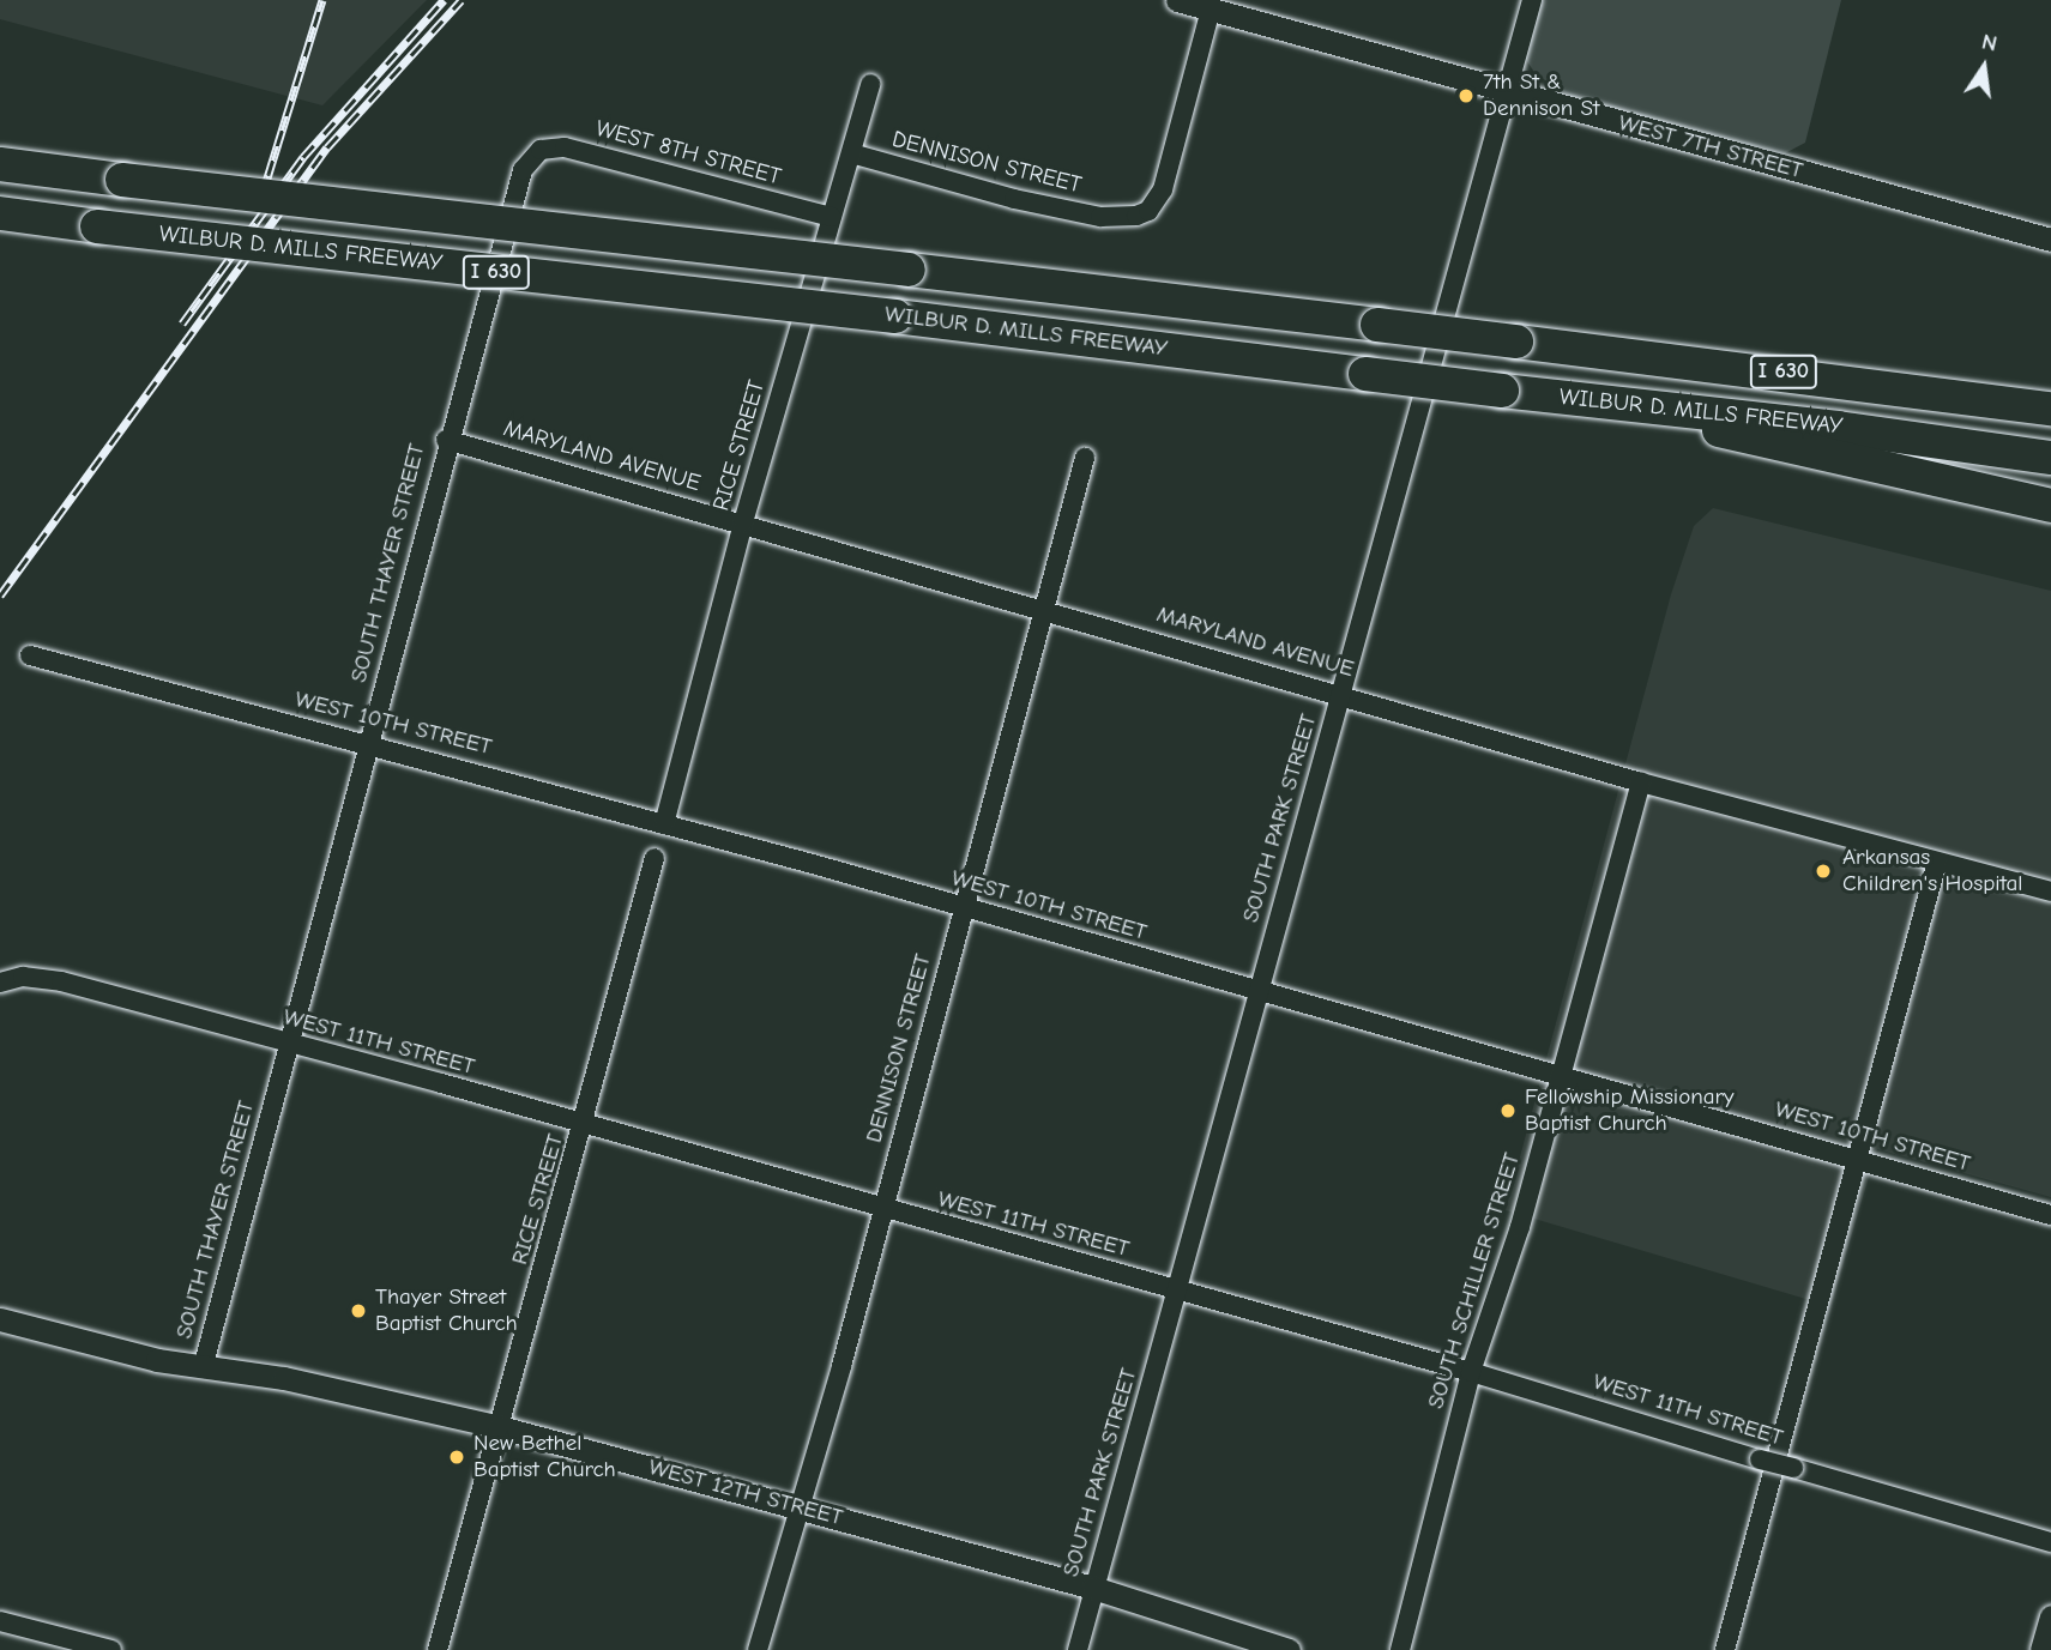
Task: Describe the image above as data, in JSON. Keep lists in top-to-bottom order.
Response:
{
  "streets": {
    "highway": ["WILBUR D. MILLS FREEWAY", "I 630"],
    "street": [
      "WEST 7TH STREET",
      "WEST 8TH STREET",
      "DENNISON STREET",
      "RICE STREET",
      "MARYLAND AVENUE",
      "SOUTH THAYER STREET",
      "WEST 10TH STREET",
      "SOUTH PARK STREET",
      "WEST 11TH STREET",
      "SOUTH SCHILLER STREET",
      "WEST 12TH STREET"
    ]
  },
  "crossings": [
    ["WEST 7TH STREET", "DENNISON STREET"],
    ["WEST 7TH STREET", "SOUTH PARK STREET"],
    ["WEST 8TH STREET", "RICE STREET"],
    ["WEST 8TH STREET", "SOUTH THAYER STREET"],
    ["DENNISON STREET", "RICE STREET"],
    ["DENNISON STREET", "MARYLAND AVENUE"],
    ["DENNISON STREET", "WEST 10TH STREET"],
    ["DENNISON STREET", "WEST 11TH STREET"],
    ["DENNISON STREET", "WEST 12TH STREET"],
    ["RICE STREET", "MARYLAND AVENUE"],
    ["RICE STREET", "WEST 10TH STREET"],
    ["RICE STREET", "WEST 11TH STREET"],
    ["RICE STREET", "WEST 12TH STREET"],
    ["MARYLAND AVENUE", "SOUTH THAYER STREET"],
    ["MARYLAND AVENUE", "SOUTH PARK STREET"],
    ["MARYLAND AVENUE", "SOUTH SCHILLER STREET"],
    ["SOUTH THAYER STREET", "WEST 10TH STREET"],
    ["SOUTH THAYER STREET", "WEST 11TH STREET"],
    ["SOUTH THAYER STREET", "WEST 12TH STREET"],
    ["WEST 10TH STREET", "SOUTH PARK STREET"],
    ["WEST 10TH STREET", "SOUTH SCHILLER STREET"],
    ["SOUTH PARK STREET", "WEST 11TH STREET"],
    ["SOUTH PARK STREET", "WEST 12TH STREET"],
    ["WEST 11TH STREET", "SOUTH SCHILLER STREET"]
  ],
  "places": [
    "7th St & Dennison St",
    "Arkansas Children's Hospital",
    "Fellowship Missionary Baptist Church",
    "Thayer Street Baptist Church",
    "New Bethel Baptist Church"
  ],
  "north": "top"
}
